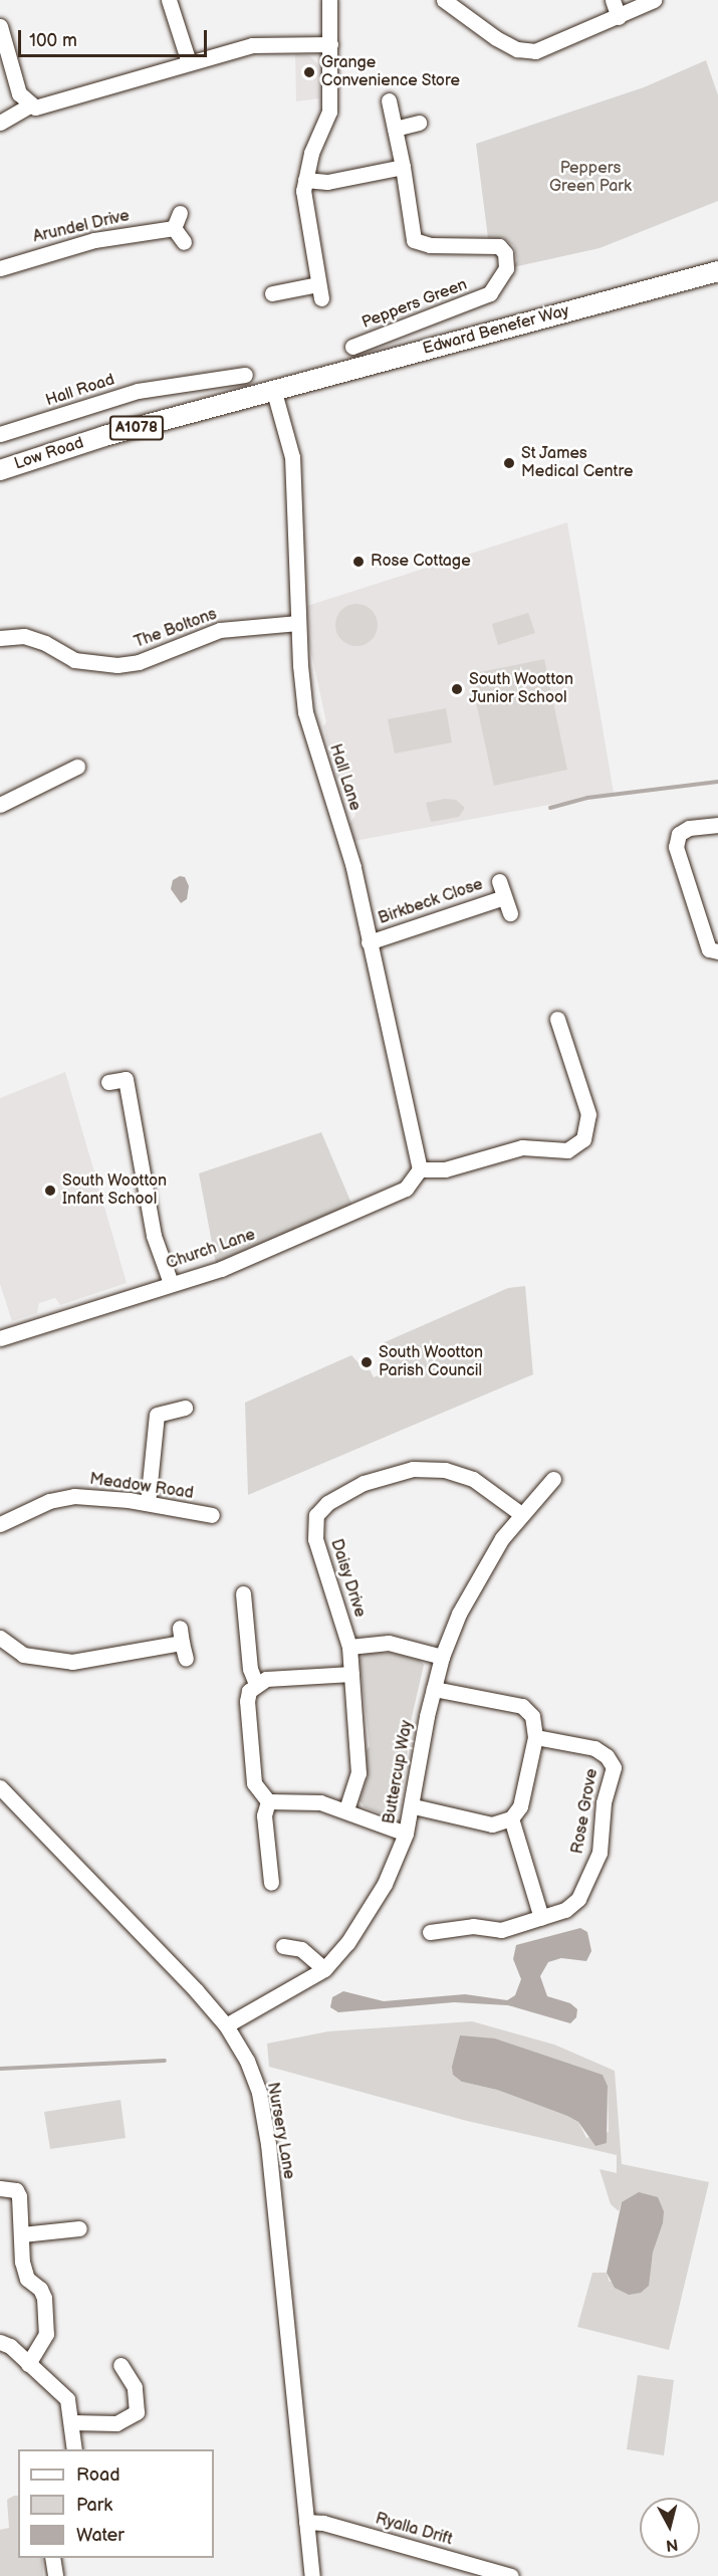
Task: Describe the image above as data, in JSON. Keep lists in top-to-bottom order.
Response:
{
  "streets": {
    "main road": ["Edward Benefer Way", "A1078", "Low Road"],
    "street": [
      "Arundel Drive",
      "Peppers Green",
      "Hall Road",
      "The Boltons",
      "Hall Lane",
      "Birkbeck Close",
      "Church Lane",
      "Meadow Road",
      "Daisy Drive",
      "Buttercup Way",
      "Rose Grove",
      "Nursery Lane",
      "Ryalla Drift"
    ]
  },
  "crossings": [
    ["Edward Benefer Way", "Low Road"],
    ["Edward Benefer Way", "Hall Lane"],
    ["Low Road", "Hall Lane"],
    ["The Boltons", "Hall Lane"],
    ["Hall Lane", "Birkbeck Close"],
    ["Hall Lane", "Church Lane"],
    ["Daisy Drive", "Buttercup Way"],
    ["Buttercup Way", "Nursery Lane"],
    ["Nursery Lane", "Ryalla Drift"]
  ],
  "parks": ["Peppers Green Park"],
  "places": [
    "Grange Convenience Store",
    "St James Medical Centre",
    "Rose Cottage",
    "South Wootton Junior School",
    "South Wootton Infant School",
    "South Wootton Parish Council"
  ],
  "legend": ["Road", "Park", "Water"],
  "scale_bar": "100 m",
  "north": "bottom"
}
